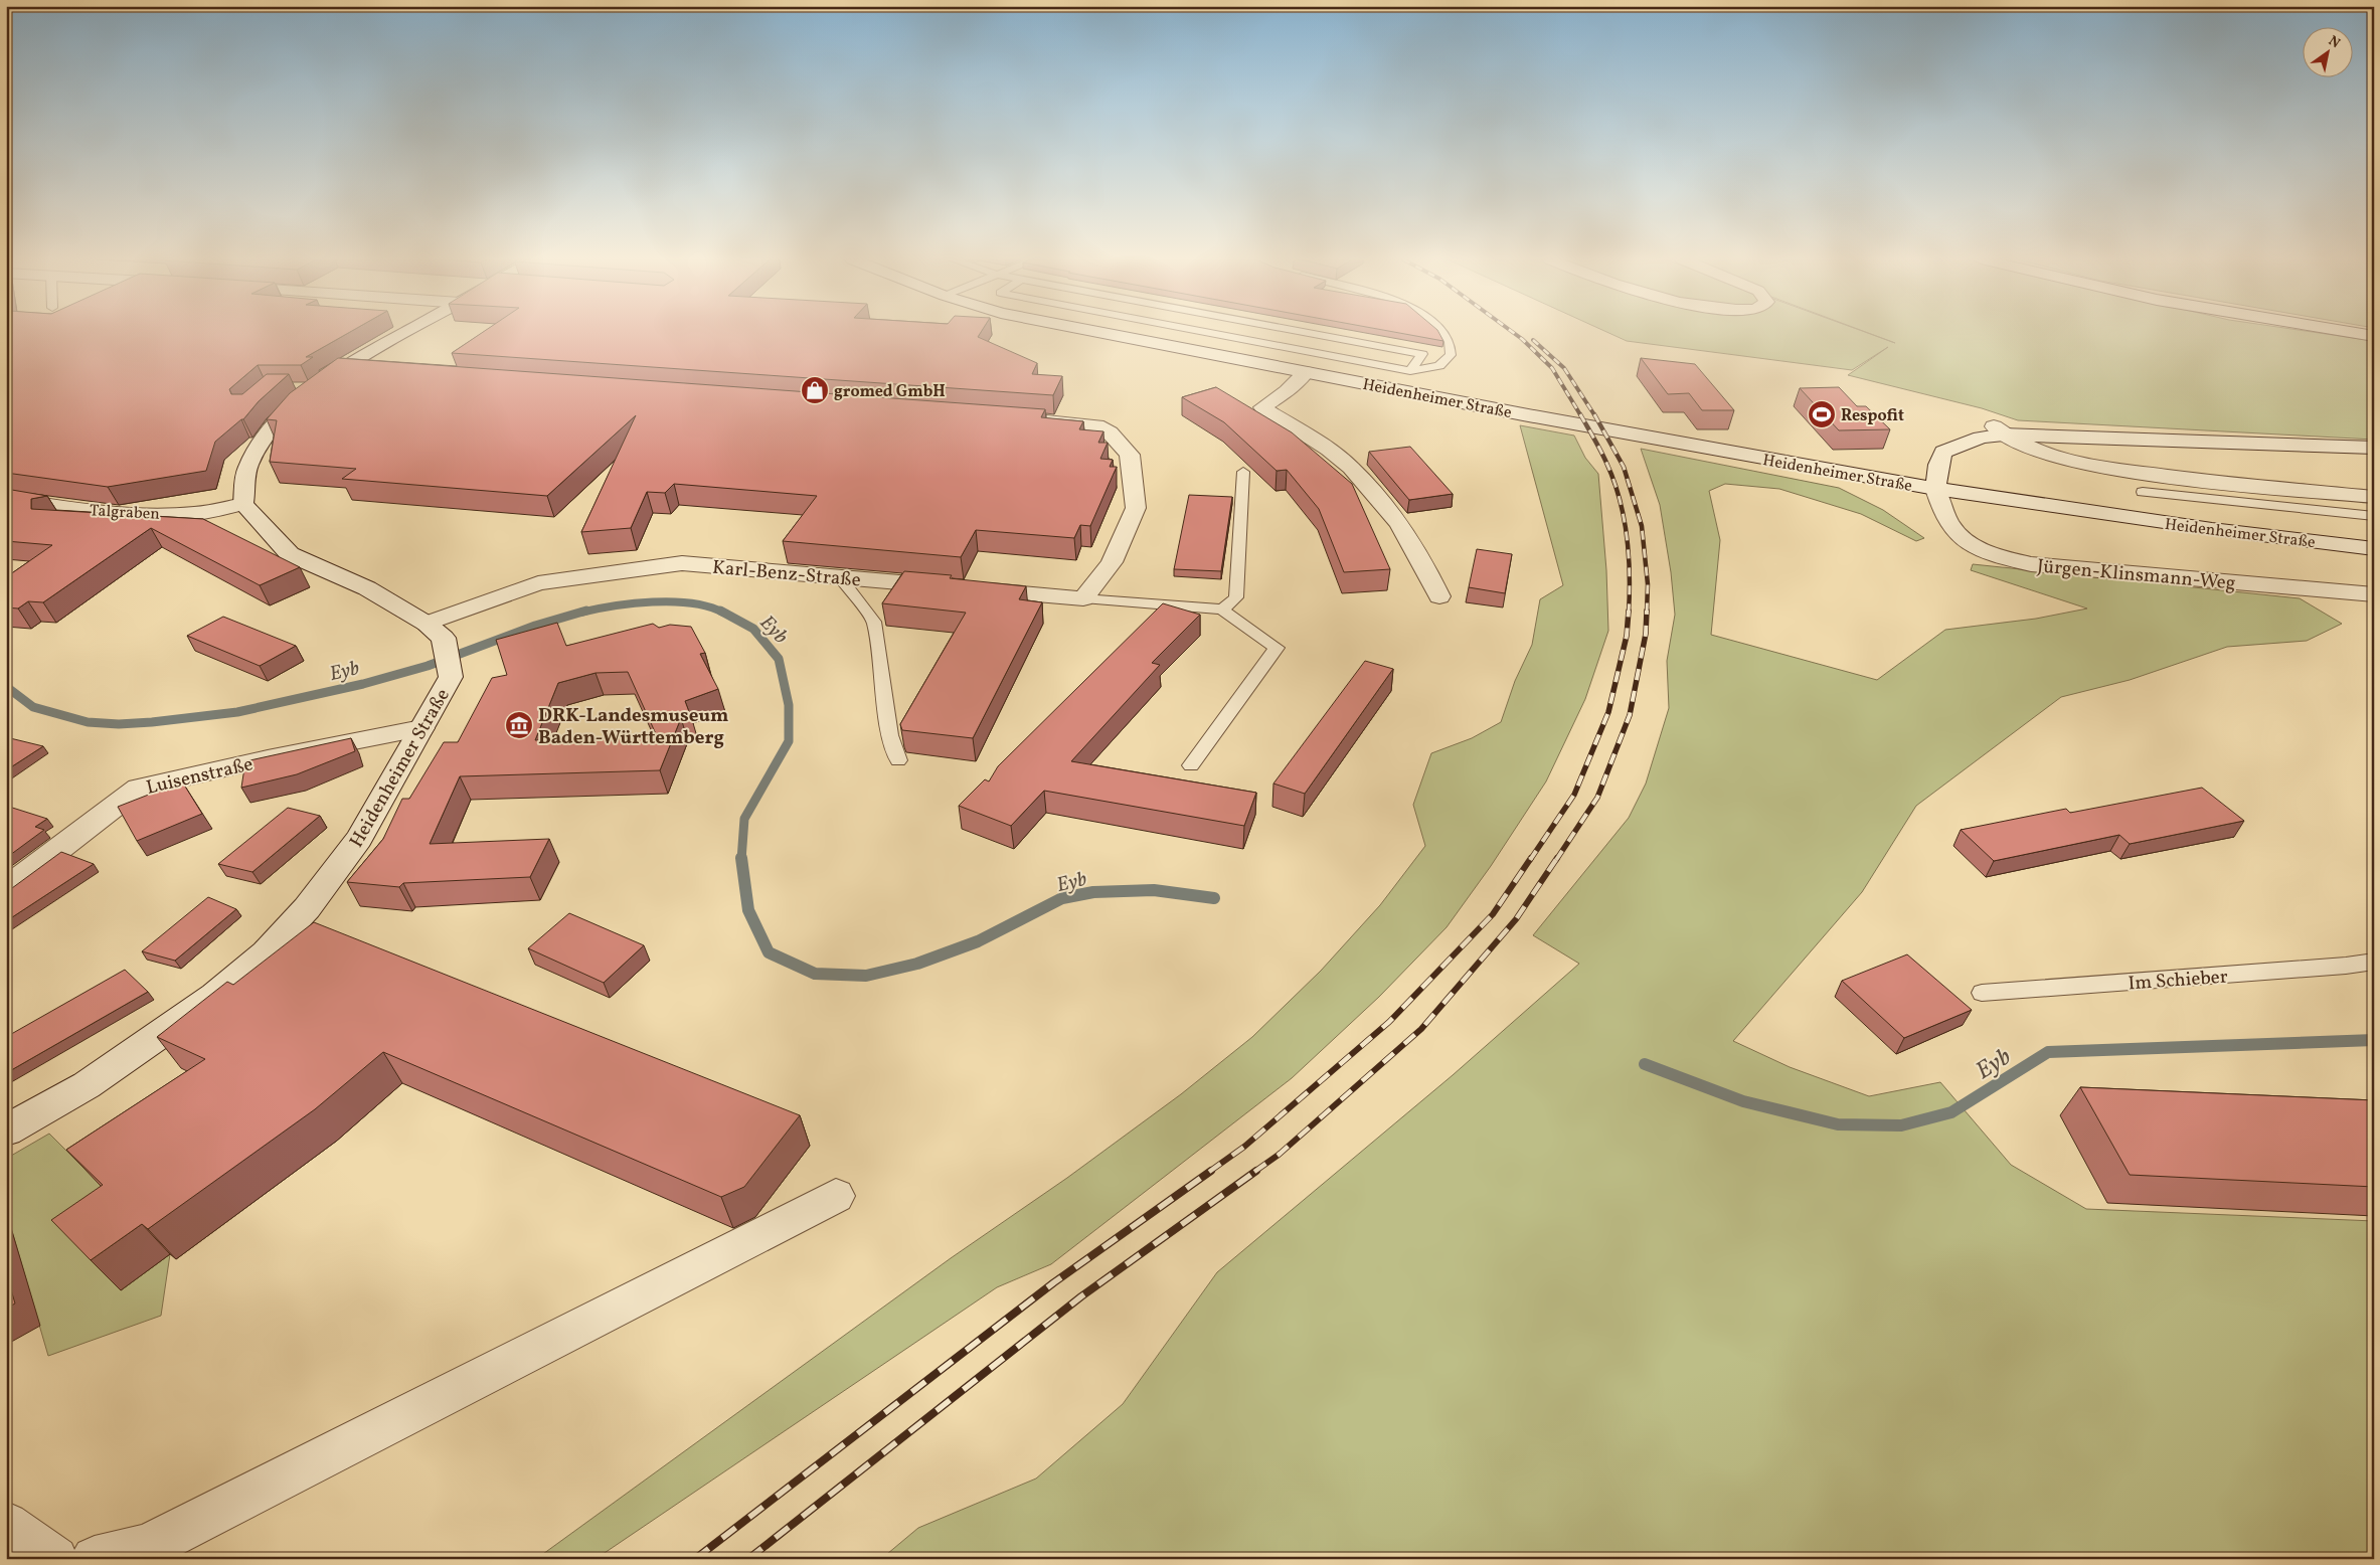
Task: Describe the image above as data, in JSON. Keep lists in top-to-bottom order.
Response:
{
  "streets": {
    "street": [
      "Heidenheimer Straße",
      "Talgraben",
      "Karl-Benz-Straße",
      "Jürgen-Klinsmann-Weg",
      "Luisenstraße"
    ],
    "lane": ["Im Schieber"]
  },
  "crossings": [
    ["Heidenheimer Straße", "Karl-Benz-Straße"],
    ["Heidenheimer Straße", "Jürgen-Klinsmann-Weg"],
    ["Heidenheimer Straße", "Luisenstraße"]
  ],
  "water": ["Eyb"],
  "places": {
    "shop": ["gromed GmbH"],
    "sports": ["Respofit"],
    "museum": ["DRK-Landesmuseum Baden-Württemberg"]
  },
  "north": "top right"
}
